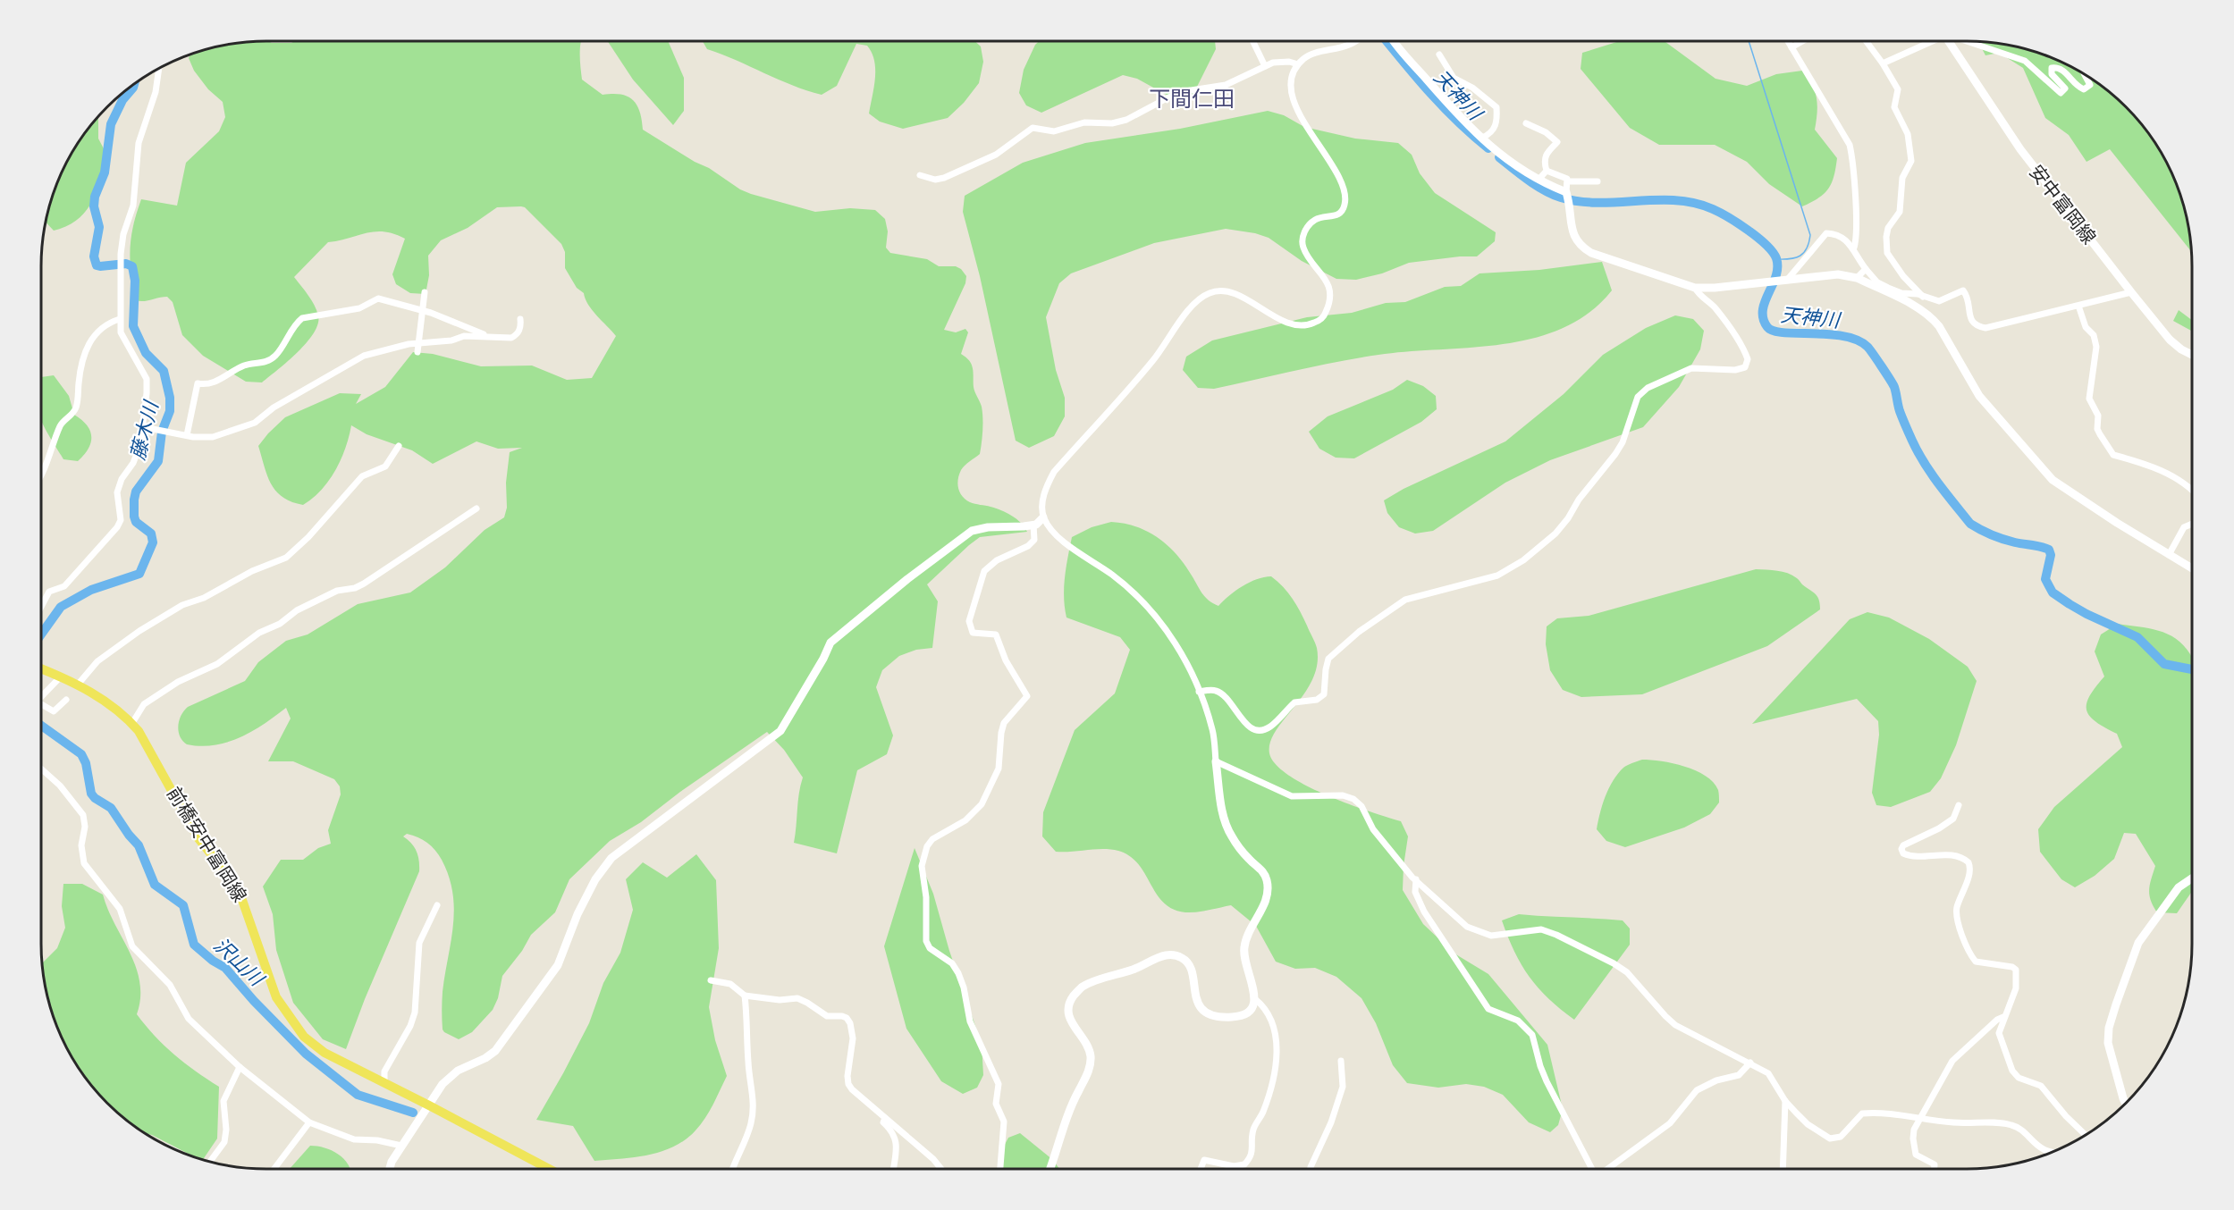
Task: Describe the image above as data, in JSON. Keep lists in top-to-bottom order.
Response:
{
  "streets": {
    "main road": ["前橋安中富岡線"],
    "street": ["安中富岡線"]
  },
  "districts": ["下間仁田"],
  "water": ["天神川", "藤木川", "沢山川"]
}
